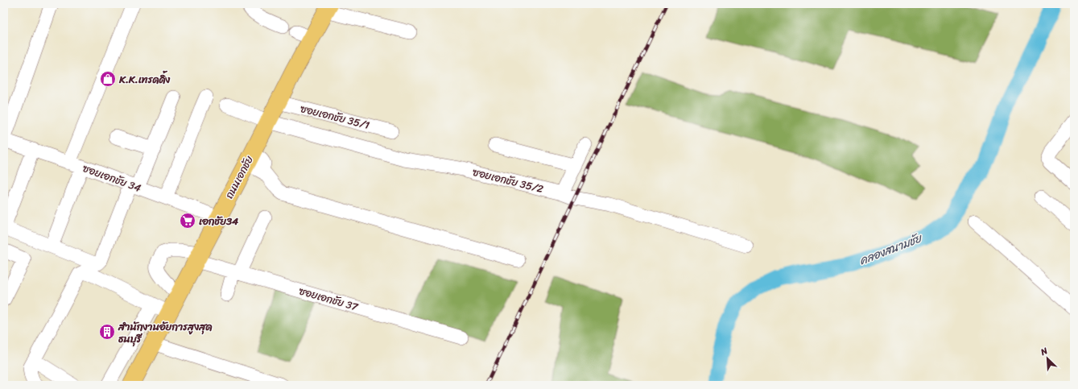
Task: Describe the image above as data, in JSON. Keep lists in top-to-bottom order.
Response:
{
  "streets": {
    "main road": ["ถนนเอกชัย"],
    "street": [
      "ซอยเอกชัย 35/1",
      "ซอยเอกชัย 34",
      "ซอยเอกชัย 35/2",
      "ซอยเอกชัย 37"
    ]
  },
  "crossings": [
    ["ซอยเอกชัย 35/1", "ถนนเอกชัย"],
    ["ถนนเอกชัย", "ซอยเอกชัย 34"],
    ["ถนนเอกชัย", "ซอยเอกชัย 35/2"],
    ["ถนนเอกชัย", "ซอยเอกชัย 37"]
  ],
  "water": ["คลองสนามชัย"],
  "places": {
    "shop": ["K.K.เทรดดิ้ง"],
    "supermarket": ["เอกชัย34"],
    "building": ["สำนักงานอัยการสูงสุด ธนบุรี"]
  },
  "north": "top left"
}
